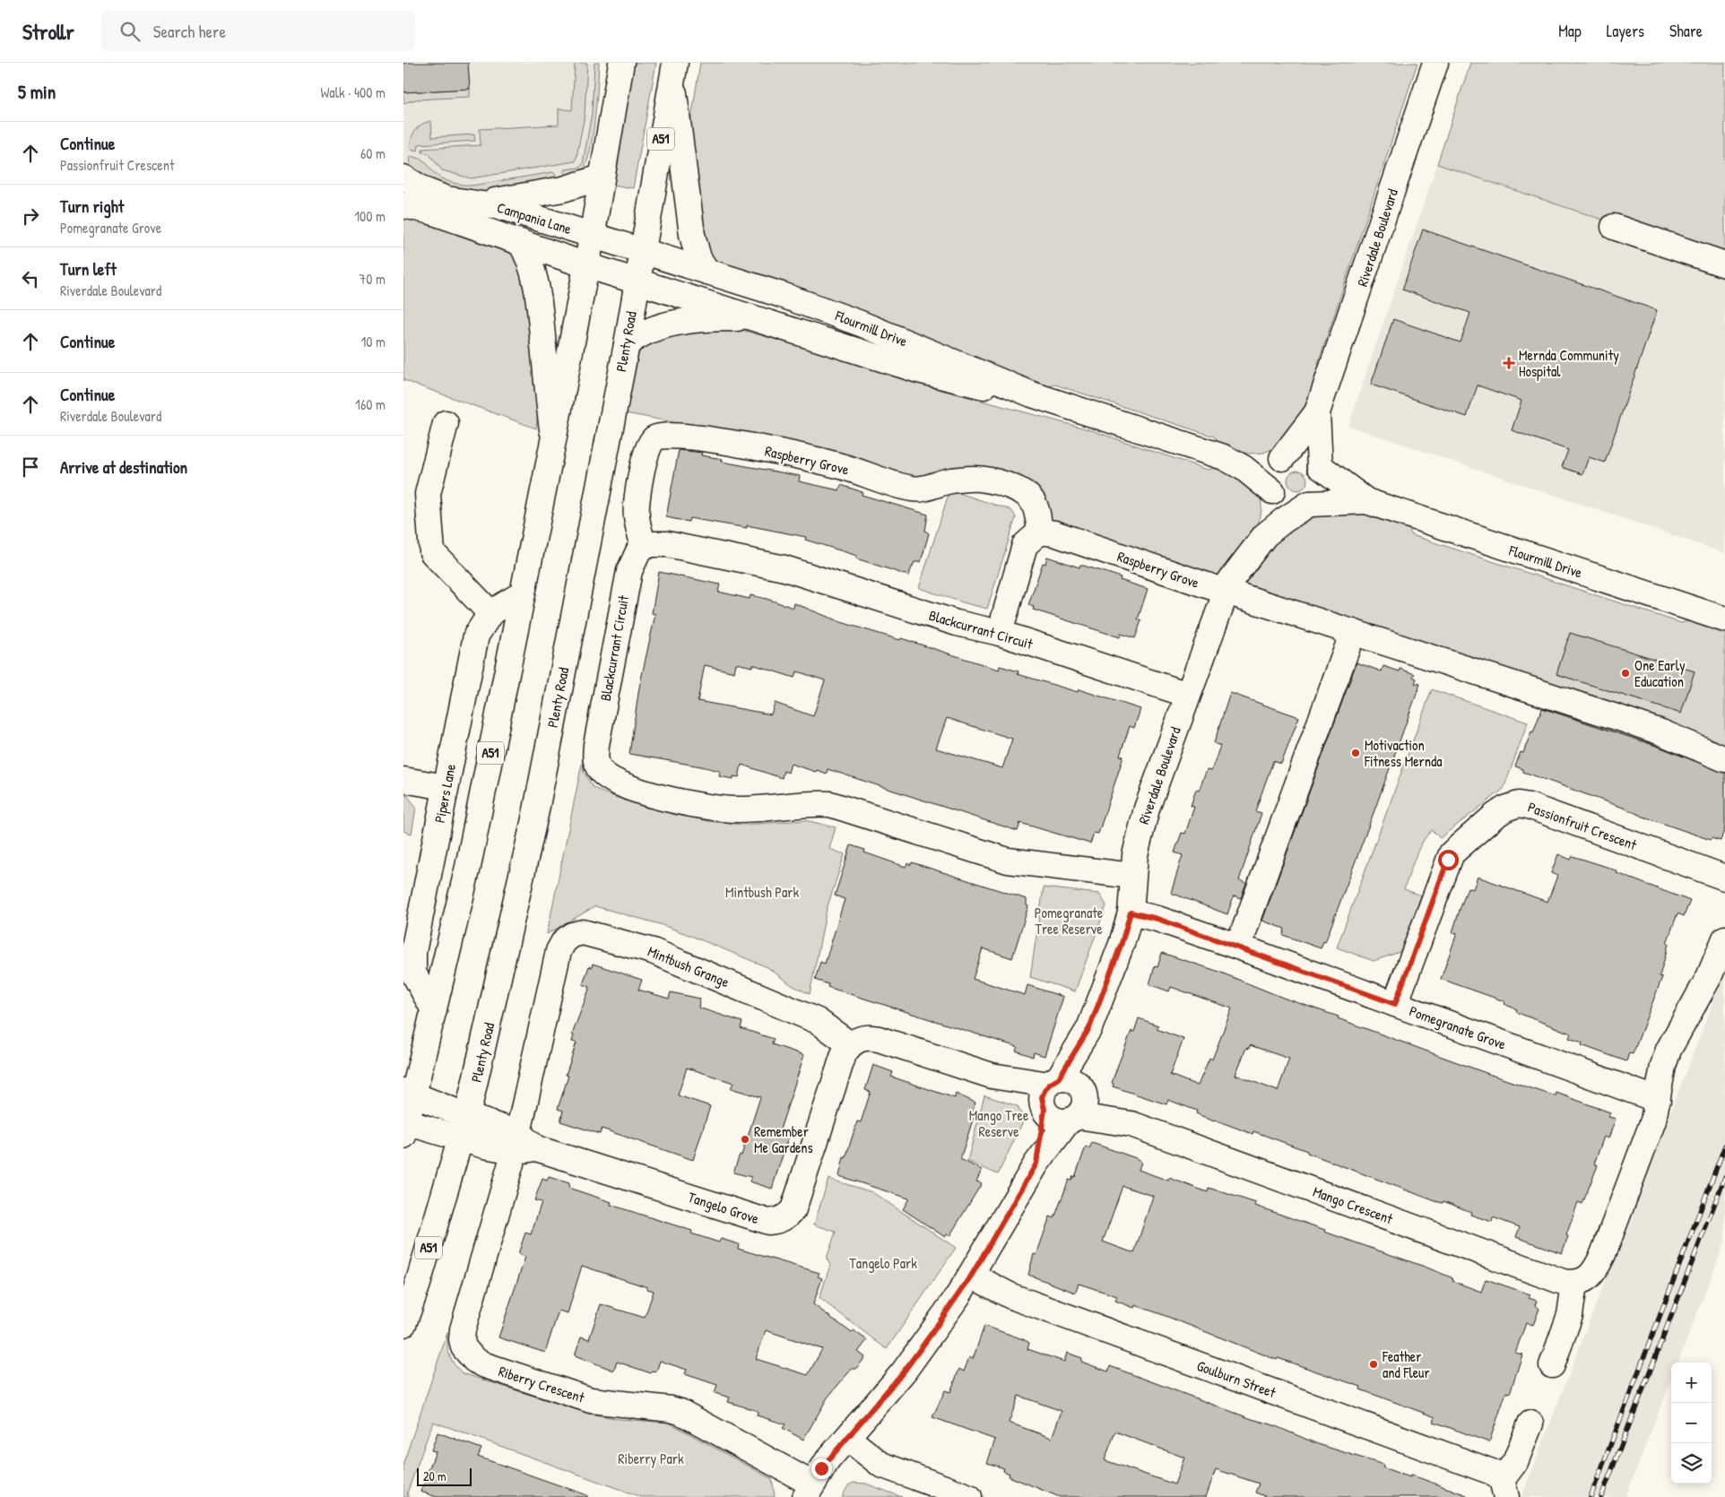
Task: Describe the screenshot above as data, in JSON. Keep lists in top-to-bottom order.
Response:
{
  "streets": {
    "main road": [
      "A51",
      "Campania Lane",
      "Riverdale Boulevard",
      "Flourmill Drive",
      "Plenty Road",
      "Raspberry Grove",
      "Blackcurrant Circuit",
      "Pipers Lane",
      "Passionfruit Crescent",
      "Mintbush Grange",
      "Pomegranate Grove",
      "Mango Crescent",
      "Tangelo Grove",
      "Goulburn Street",
      "Riberry Crescent"
    ]
  },
  "crossings": [
    ["A51", "Campania Lane"],
    ["A51", "Pipers Lane"],
    ["A51", "Tangelo Grove"],
    ["Campania Lane", "Flourmill Drive"],
    ["Campania Lane", "Plenty Road"],
    ["Riverdale Boulevard", "Flourmill Drive"],
    ["Riverdale Boulevard", "Raspberry Grove"],
    ["Riverdale Boulevard", "Blackcurrant Circuit"],
    ["Riverdale Boulevard", "Pomegranate Grove"],
    ["Riverdale Boulevard", "Mango Crescent"],
    ["Riverdale Boulevard", "Goulburn Street"],
    ["Riverdale Boulevard", "Riberry Crescent"],
    ["Flourmill Drive", "Plenty Road"],
    ["Plenty Road", "Tangelo Grove"],
    ["Raspberry Grove", "Blackcurrant Circuit"],
    ["Passionfruit Crescent", "Pomegranate Grove"],
    ["Mintbush Grange", "Tangelo Grove"],
    ["Mintbush Grange", "Riberry Crescent"],
    ["Tangelo Grove", "Riberry Crescent"]
  ],
  "parks": [
    "Mintbush Park",
    "Pomegranate Tree Reserve",
    "Mango Tree Reserve",
    "Tangelo Park",
    "Riberry Park"
  ],
  "places": {
    "health": ["Mernda Community Hospital"],
    "other": [
      "One Early Education",
      "Motivaction Fitness Mernda",
      "Remember Me Gardens",
      "Feather and Fleur"
    ]
  },
  "scale_bar": "20 m",
  "page": {
    "header": "Strollr",
    "search": "Search here",
    "nav": ["Map", "Layers", "Share"],
    "heading": ["5 min", "Walk · 400 m"],
    "list": [
      ["Continue", "Passionfruit Crescent", "60 m"],
      ["Turn right", "Pomegranate Grove", "100 m"],
      ["Turn left", "Riverdale Boulevard", "70 m"],
      ["Continue", "10 m"],
      ["Continue", "Riverdale Boulevard", "160 m"],
      "Arrive at destination"
    ],
    "map_buttons": ["+", "−"],
    "scale": "20 m"
  }
}
